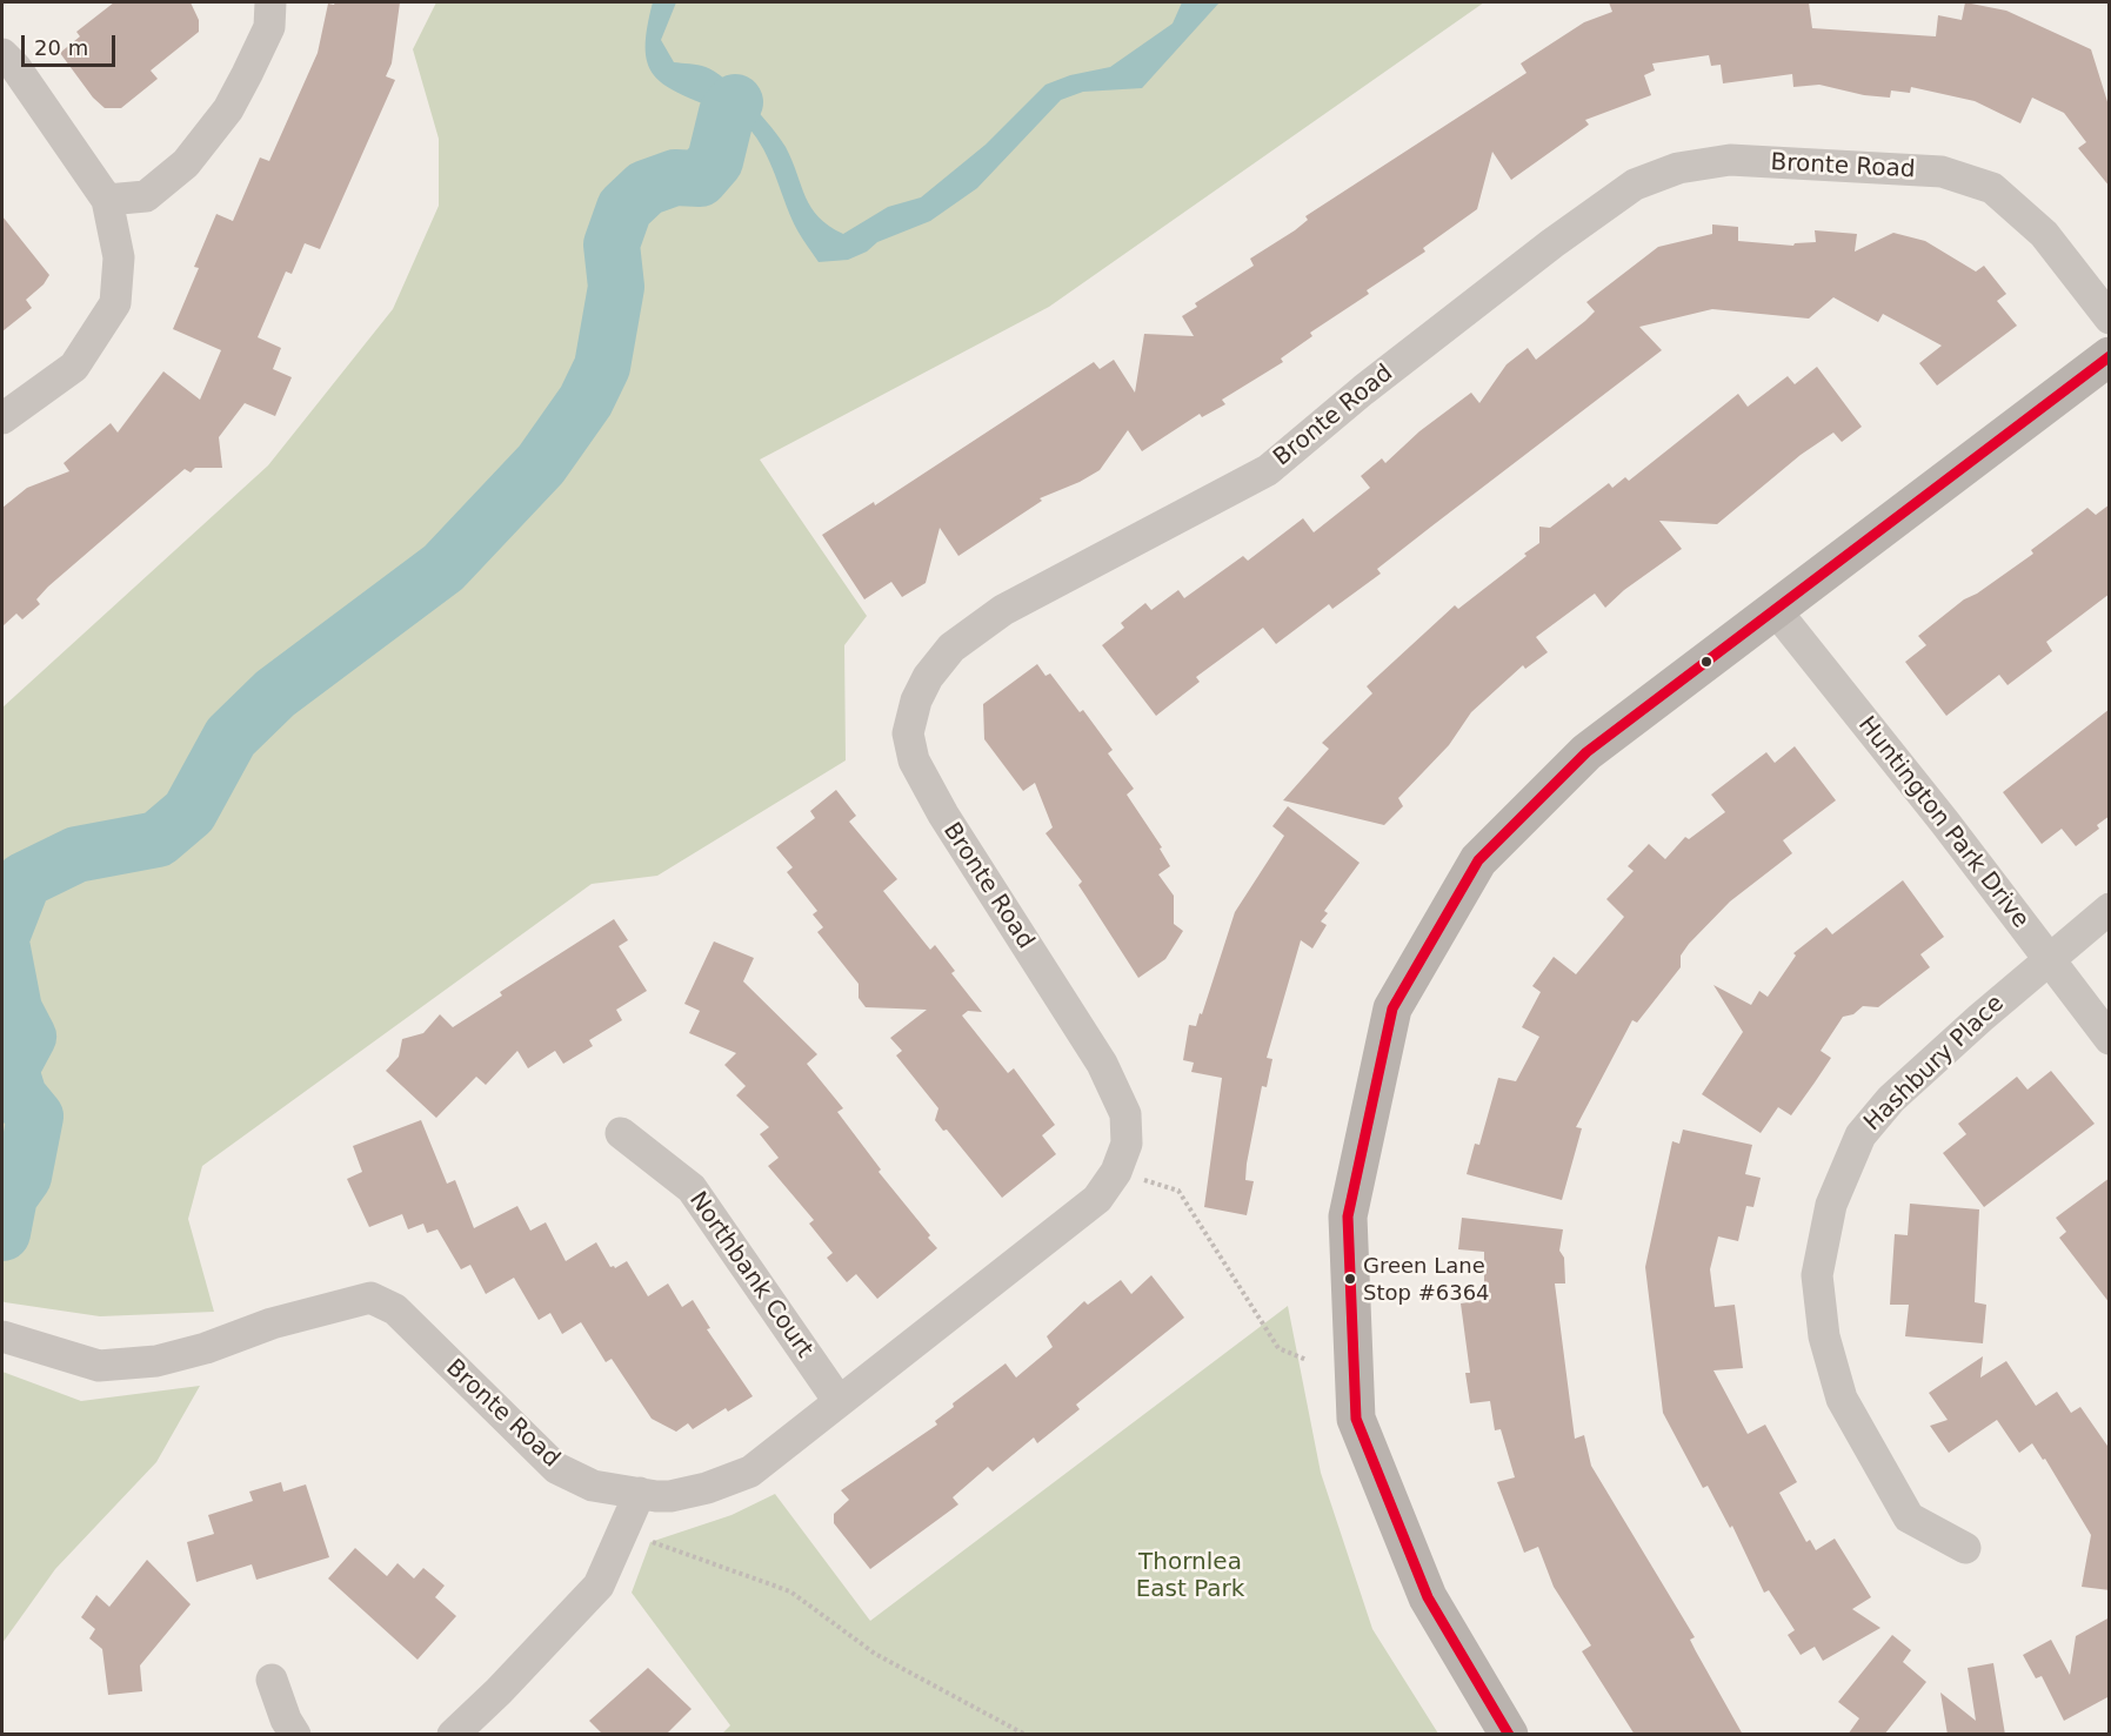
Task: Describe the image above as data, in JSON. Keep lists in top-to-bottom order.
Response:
{
  "streets": {
    "street": [
      "Bronte Road",
      "Huntington Park Drive",
      "Hashbury Place",
      "Northbank Court"
    ]
  },
  "crossings": [
    ["Bronte Road", "Northbank Court"],
    ["Huntington Park Drive", "Hashbury Place"]
  ],
  "parks": ["Thornlea East Park"],
  "places": ["Green Lane Stop #6364"],
  "scale_bar": "20 m"
}
